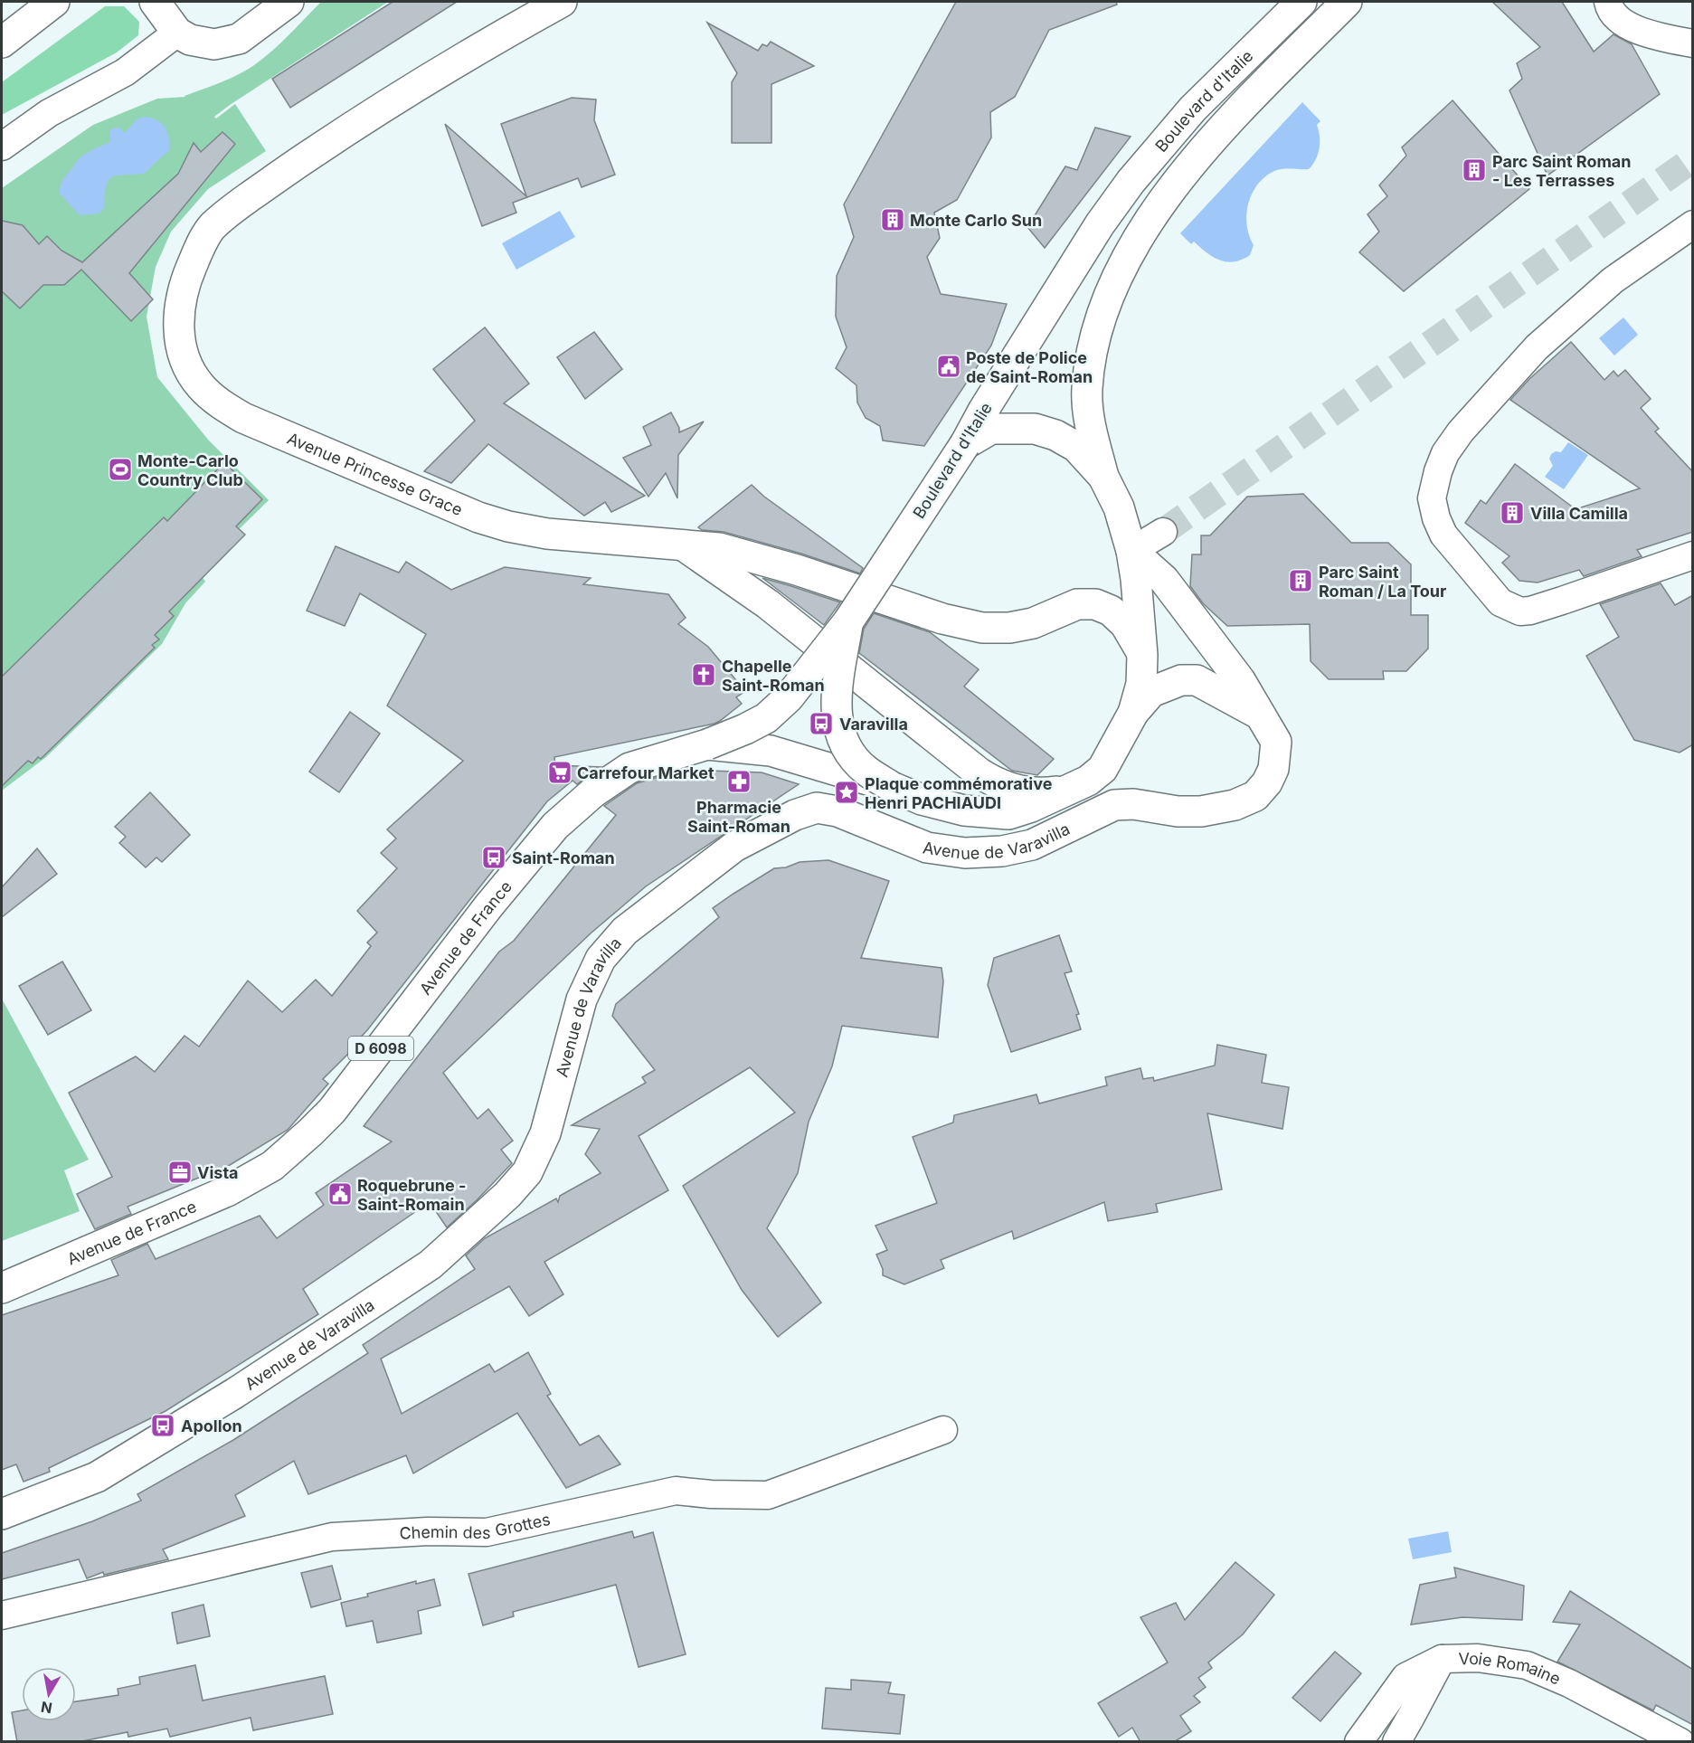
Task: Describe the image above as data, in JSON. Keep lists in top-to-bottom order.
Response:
{
  "streets": {
    "main road": [
      "Boulevard d'Italie",
      "Avenue Princesse Grace",
      "Avenue de Varavilla",
      "Avenue de France",
      "D 6098"
    ],
    "street": ["Chemin des Grottes", "Voie Romaine"]
  },
  "crossings": [
    ["Boulevard d'Italie", "Avenue de France"],
    ["Avenue Princesse Grace", "Avenue de France"]
  ],
  "places": {
    "building": [
      "Parc Saint Roman - Les Terrasses",
      "Monte Carlo Sun",
      "Villa Camilla",
      "Parc Saint Roman / La Tour"
    ],
    "public building": ["Poste de Police de Saint-Roman", "Roquebrune - Saint-Romain"],
    "sports": ["Monte-Carlo Country Club"],
    "church": ["Chapelle Saint-Roman"],
    "bus stop": ["Varavilla", "Saint-Roman", "Apollon"],
    "supermarket": ["Carrefour Market"],
    "pharmacy": ["Pharmacie Saint-Roman"],
    "place": ["Plaque commémorative Henri PACHIAUDI"],
    "office": ["Vista"]
  },
  "north": "bottom"
}
